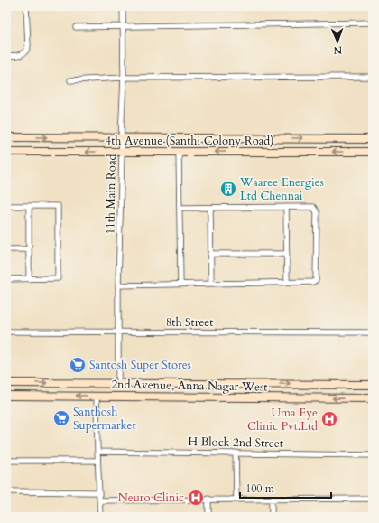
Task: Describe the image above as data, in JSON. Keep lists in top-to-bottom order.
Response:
{
  "streets": {
    "street": [
      "4th Avenue (Santhi Colony Road)",
      "11th Main Road",
      "8th Street",
      "2nd Avenue, Anna Nagar West",
      "H Block 2nd Street"
    ]
  },
  "crossings": [
    ["4th Avenue (Santhi Colony Road)", "11th Main Road"],
    ["11th Main Road", "8th Street"],
    ["11th Main Road", "2nd Avenue, Anna Nagar West"]
  ],
  "places": {
    "building": ["Waaree Energies Ltd Chennai"],
    "supermarket": ["Santosh Super Stores", "Santhosh Supermarket"],
    "hospital": ["Uma Eye Clinic Pvt.Ltd", "Neuro Clinic"]
  },
  "scale_bar": "100 m",
  "north": "bottom"
}
